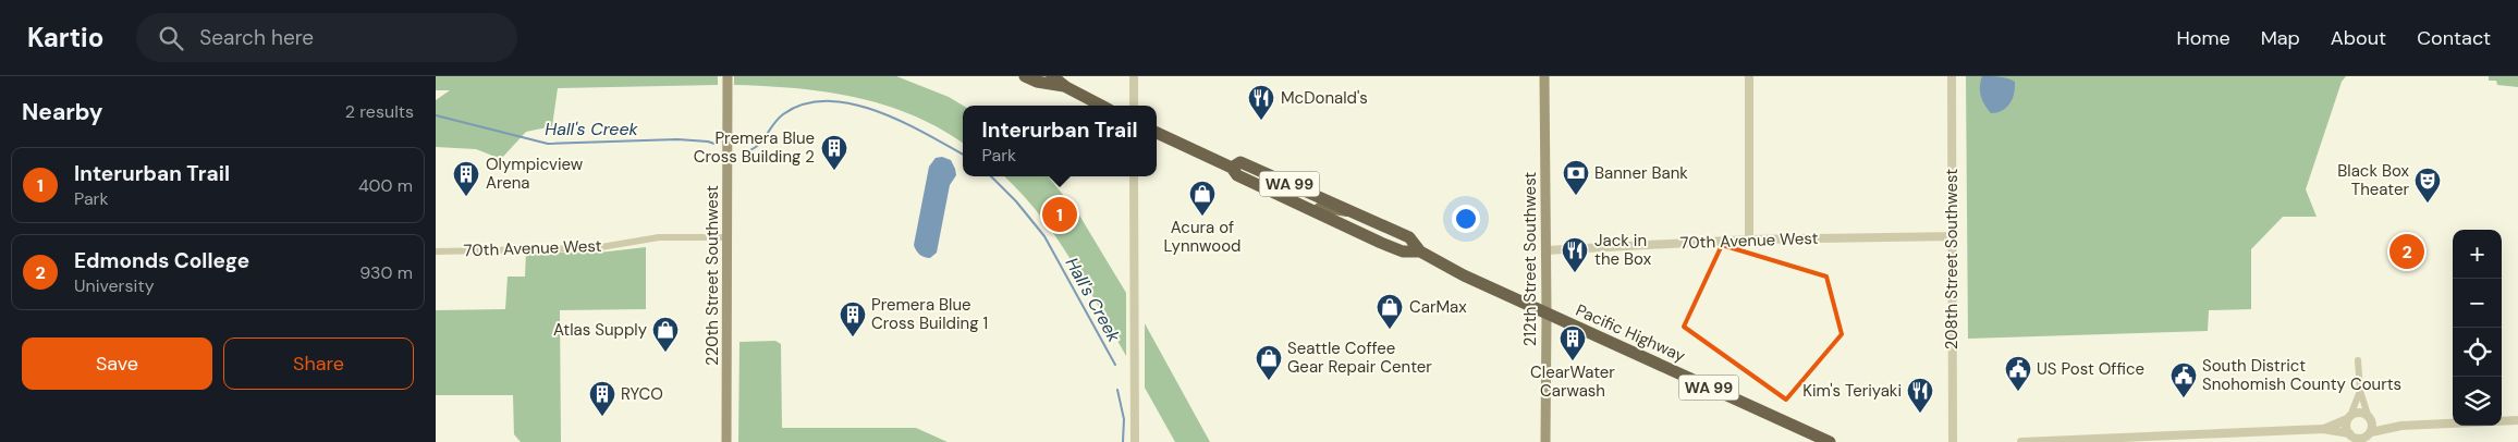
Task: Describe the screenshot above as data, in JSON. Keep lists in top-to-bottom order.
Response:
{
  "streets": {
    "highway": ["WA 99", "Pacific Highway"],
    "main road": ["212th Street Southwest", "220th Street Southwest"],
    "street": ["70th Avenue West", "208th Street Southwest"]
  },
  "crossings": [
    ["70th Avenue West", "212th Street Southwest"],
    ["70th Avenue West", "208th Street Southwest"],
    ["70th Avenue West", "220th Street Southwest"],
    ["212th Street Southwest", "Pacific Highway"]
  ],
  "water": ["Hall's Creek"],
  "places": {
    "restaurant": ["McDonald's", "Jack in the Box", "Kim's Teriyaki"],
    "building": [
      "Premera Blue Cross Building 2",
      "Olympicview Arena",
      "Premera Blue Cross Building 1",
      "ClearWater Carwash",
      "RYCO"
    ],
    "bank": ["Banner Bank"],
    "theatre": ["Black Box Theater"],
    "shop": [
      "Acura of Lynnwood",
      "CarMax",
      "Atlas Supply",
      "Seattle Coffee Gear Repair Center"
    ],
    "public building": ["US Post Office", "South District Snohomish County Courts"]
  },
  "page": {
    "header": "Kartio",
    "search": "Search here",
    "nav": [
      "Home",
      "Map",
      "About",
      "Contact"
    ],
    "heading": ["Nearby", "2 results"],
    "popup": ["Interurban Trail", "Park"],
    "list": [
      {
        "mark": "1",
        "name": "Interurban Trail",
        "note": "Park",
        "value": "400 m"
      },
      {
        "mark": "2",
        "name": "Edmonds College",
        "note": "University",
        "value": "930 m"
      }
    ],
    "pins": ["1", "2"],
    "map_buttons": ["+", "−"],
    "buttons": ["Save", "Share"]
  }
}
